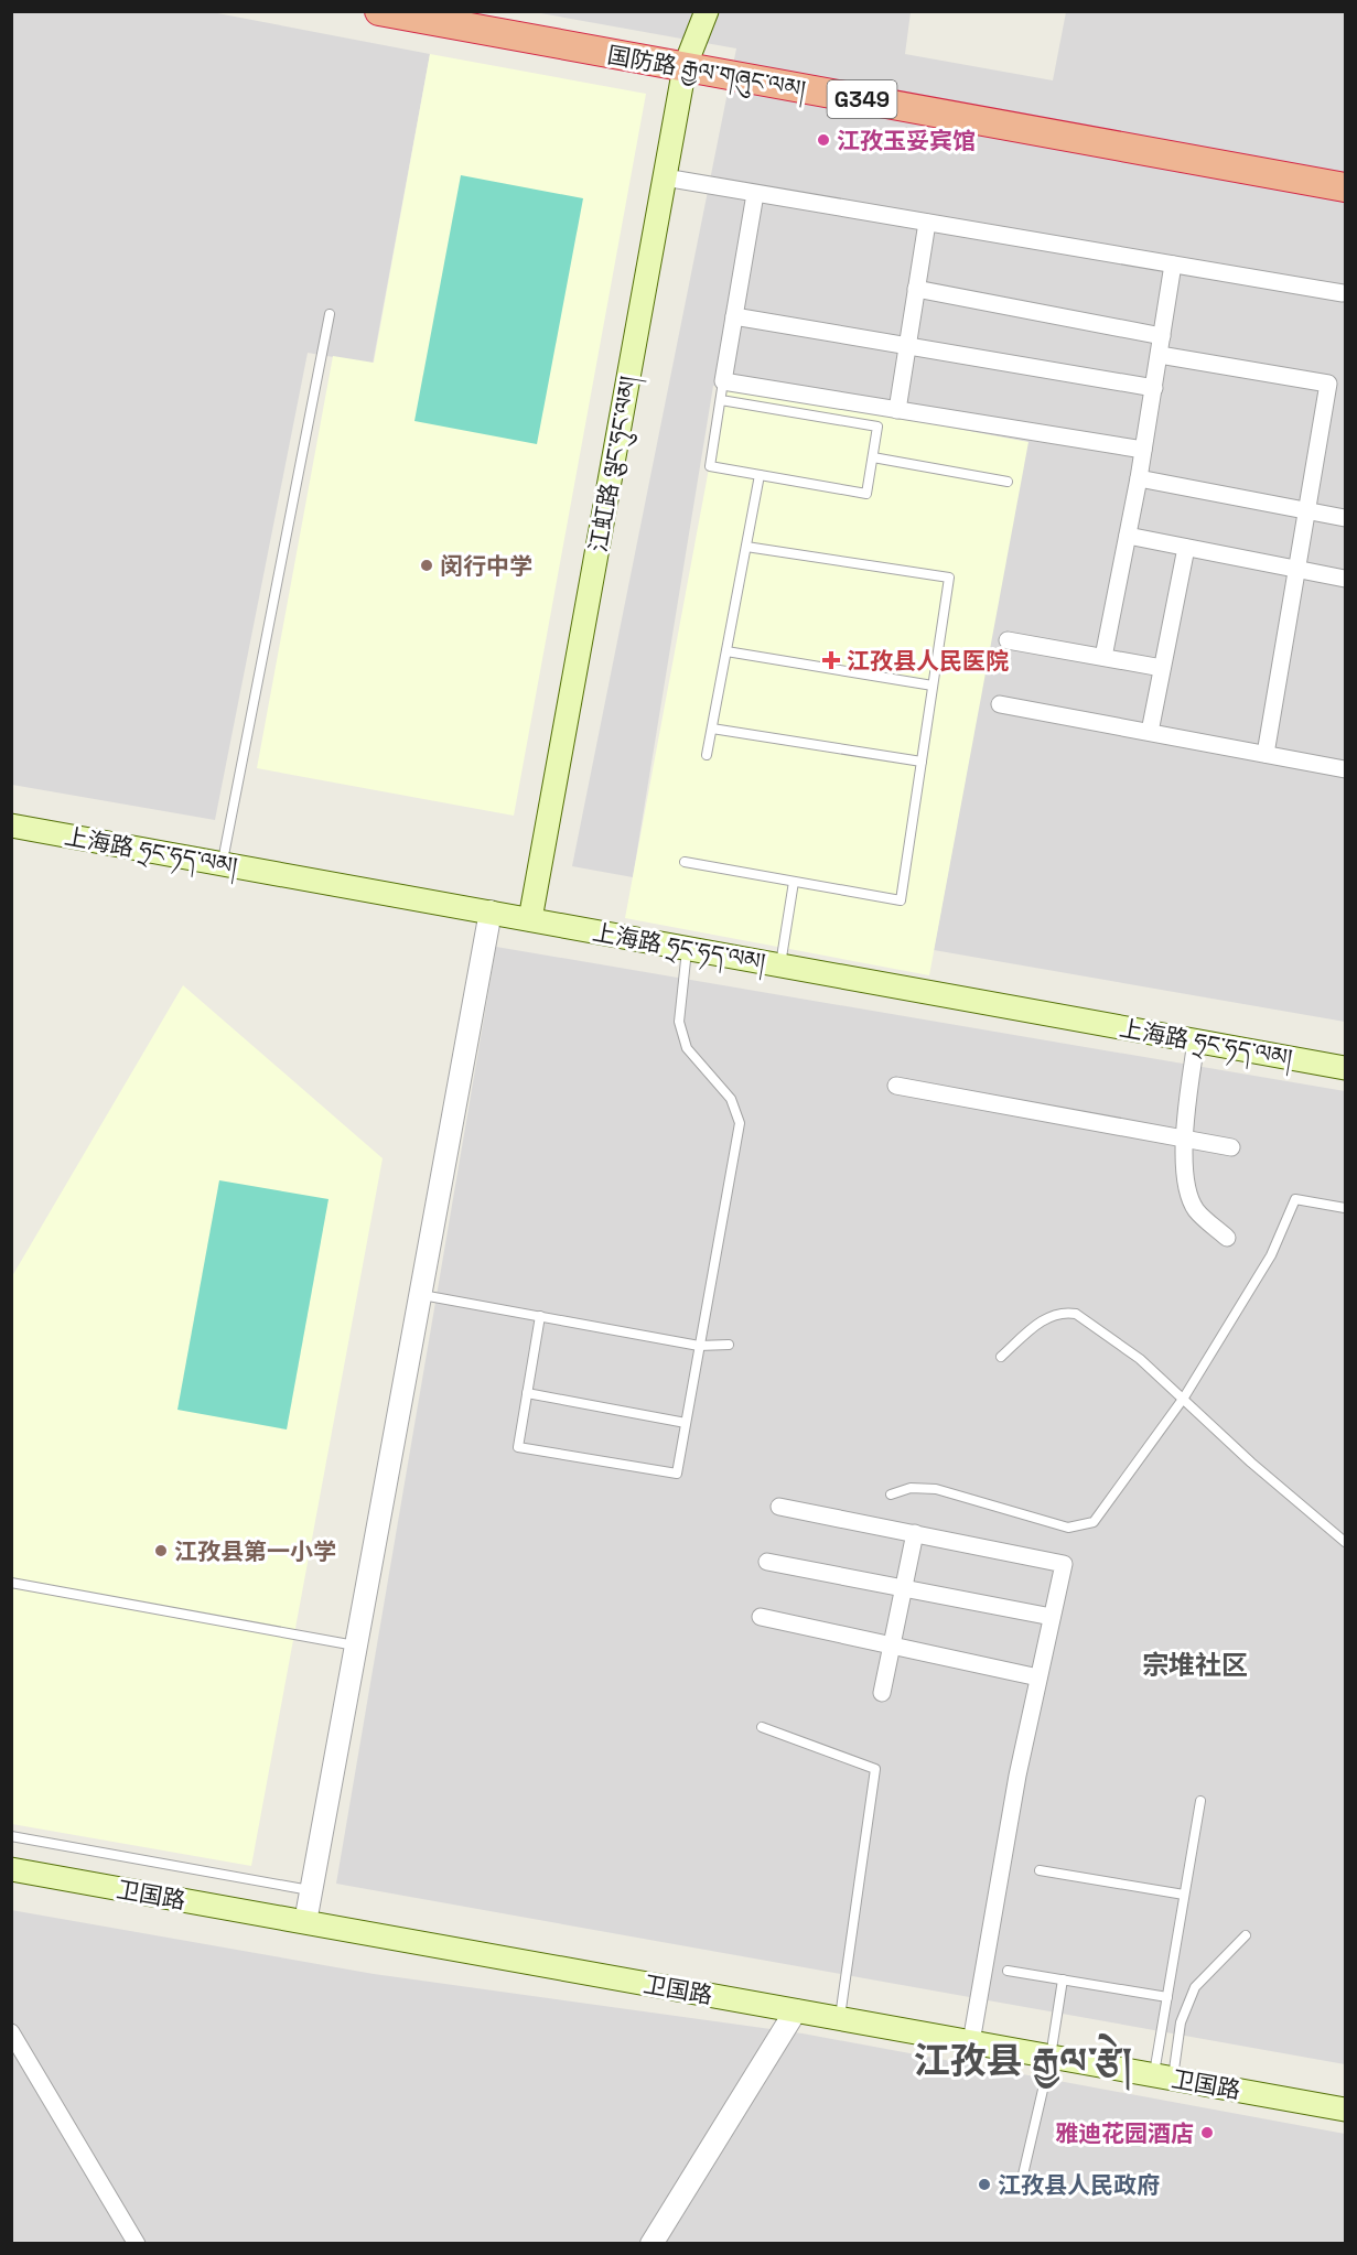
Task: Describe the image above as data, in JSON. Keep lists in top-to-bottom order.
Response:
{
  "streets": {
    "highway": ["国防路 རྒྱལ་གཞུང་ལམ།", "G349"],
    "main road": ["江虹路 ལྕང་ཧུང་ལམ།", "上海路 ཧྲང་ཧད་ལམ།", "卫国路"]
  },
  "crossings": [
    ["国防路 རྒྱལ་གཞུང་ལམ།", "江虹路 ལྕང་ཧུང་ལམ།"],
    ["江虹路 ལྕང་ཧུང་ལམ།", "上海路 ཧྲང་ཧད་ལམ།"]
  ],
  "districts": ["宗堆社区", "江孜县 རྒྱལ་རྩེ།"],
  "places": {
    "other": [
      "江孜玉妥宾馆",
      "闵行中学",
      "江孜县第一小学",
      "雅迪花园酒店",
      "江孜县人民政府"
    ],
    "health": ["江孜县人民医院"]
  }
}
